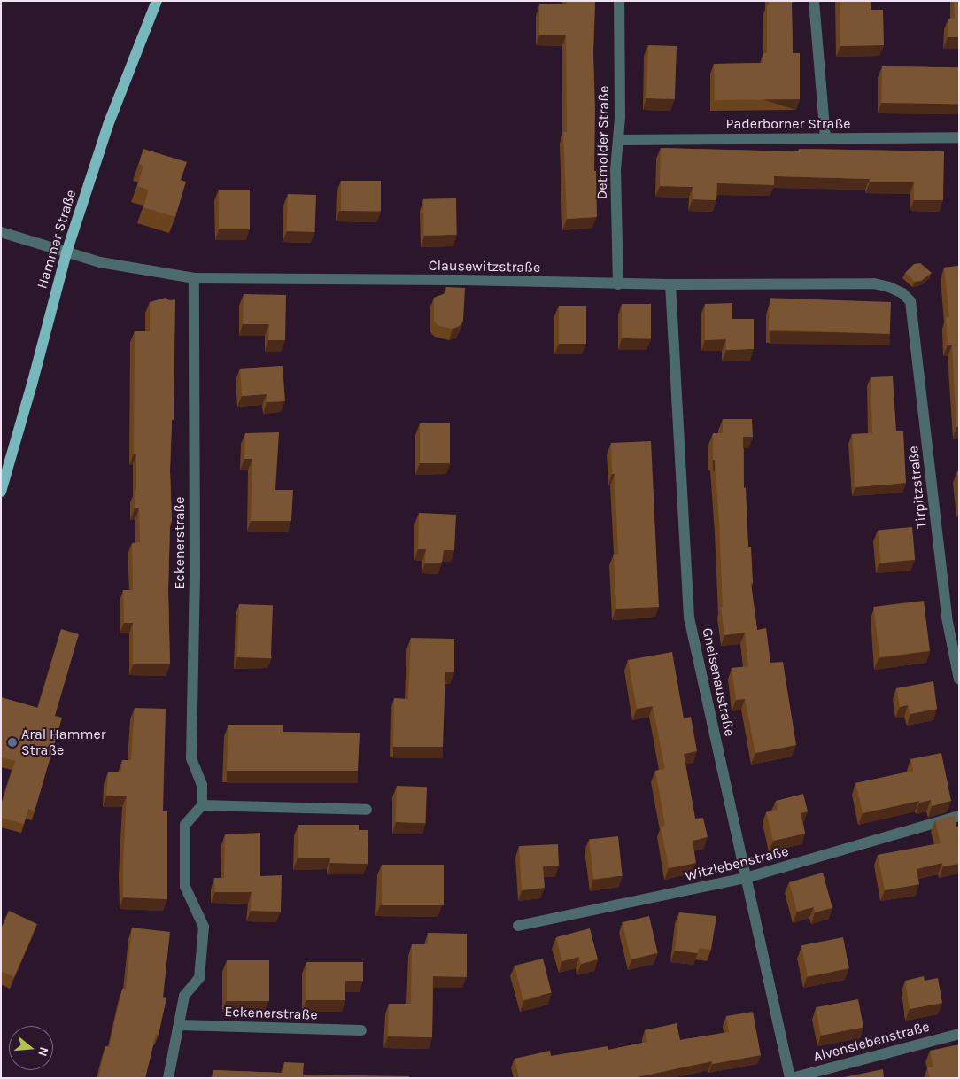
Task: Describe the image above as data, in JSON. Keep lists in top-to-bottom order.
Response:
{
  "streets": {
    "main road": ["Hammer Straße"],
    "street": [
      "Paderborner Straße",
      "Detmolder Straße",
      "Clausewitzstraße",
      "Tirpitzstraße",
      "Eckenerstraße",
      "Gneisenaustraße",
      "Witzlebenstraße",
      "Alvenslebenstraße"
    ]
  },
  "crossings": [
    ["Paderborner Straße", "Detmolder Straße"],
    ["Detmolder Straße", "Clausewitzstraße"],
    ["Hammer Straße", "Clausewitzstraße"],
    ["Clausewitzstraße", "Tirpitzstraße"],
    ["Clausewitzstraße", "Eckenerstraße"],
    ["Clausewitzstraße", "Gneisenaustraße"],
    ["Gneisenaustraße", "Witzlebenstraße"],
    ["Gneisenaustraße", "Alvenslebenstraße"]
  ],
  "places": ["Aral Hammer Straße"],
  "north": "right"
}
